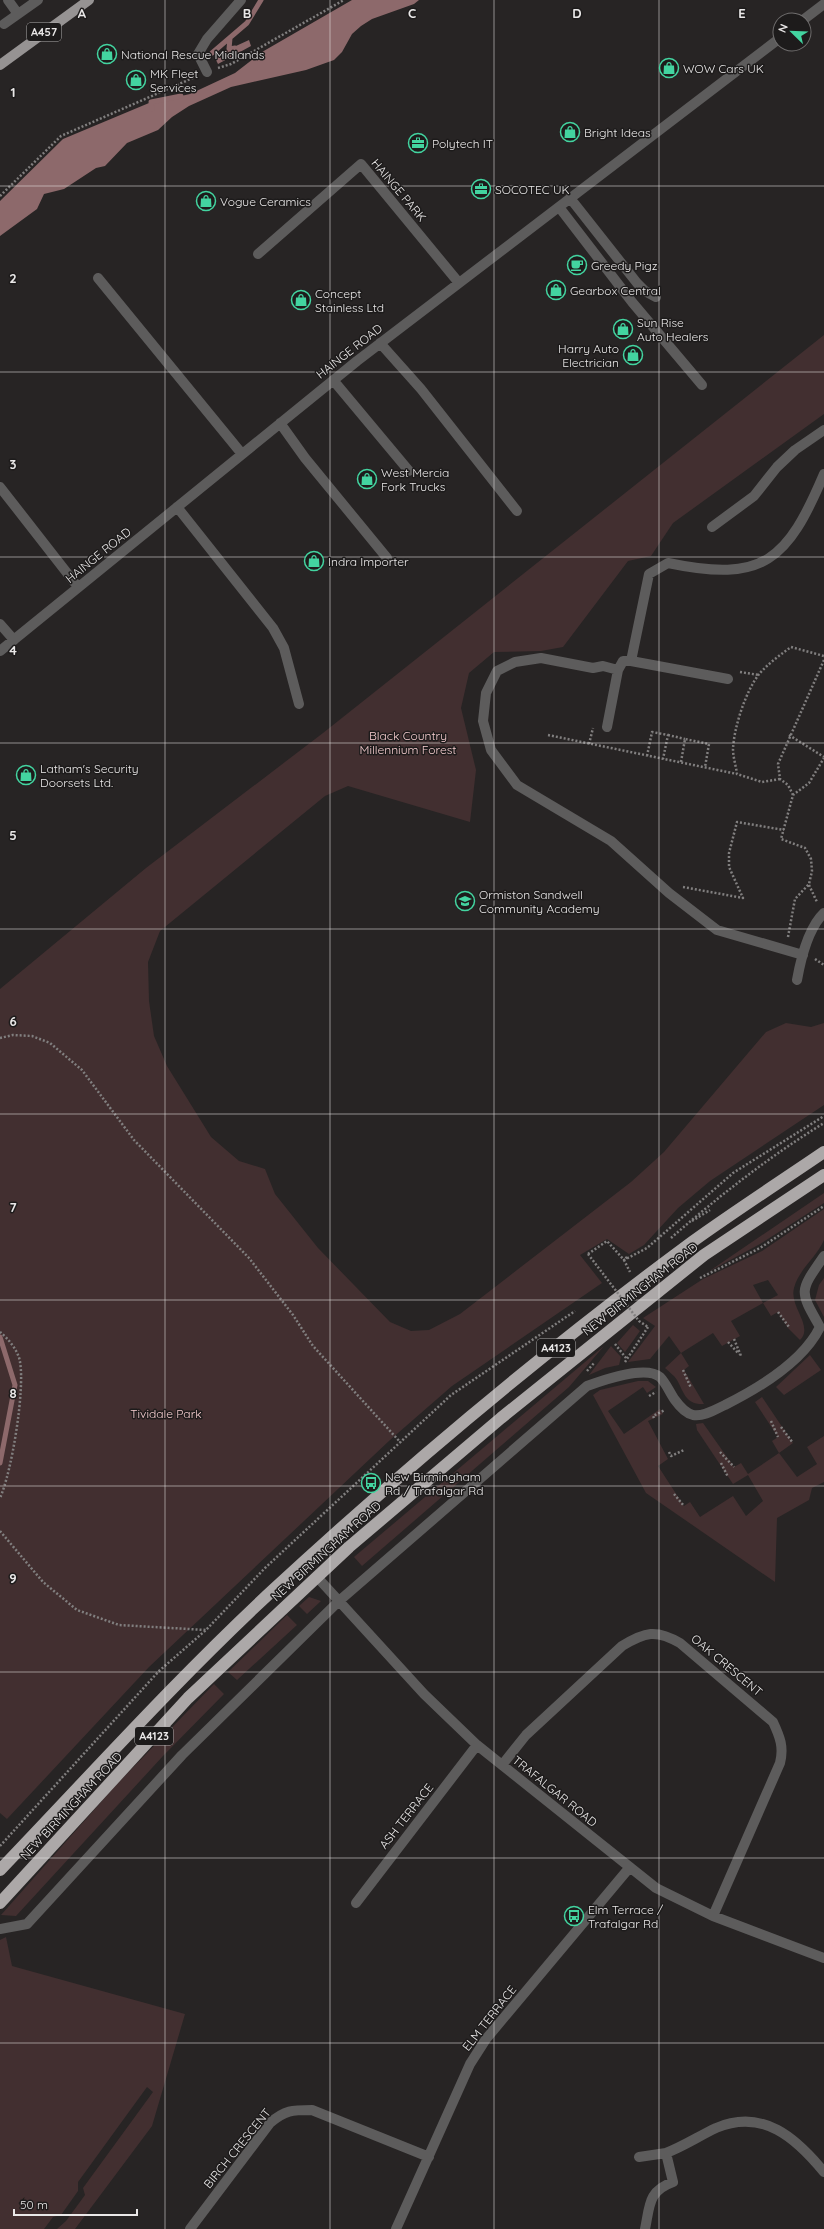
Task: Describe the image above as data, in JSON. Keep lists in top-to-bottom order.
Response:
{
  "streets": {
    "highway": ["NEW BIRMINGHAM ROAD", "A4123"],
    "main road": ["A457"],
    "street": [
      "HAINGE PARK",
      "HAINGE ROAD",
      "OAK CRESCENT",
      "TRAFALGAR ROAD",
      "ASH TERRACE",
      "ELM TERRACE",
      "BIRCH CRESCENT"
    ]
  },
  "crossings": [
    ["HAINGE PARK", "HAINGE ROAD"],
    ["NEW BIRMINGHAM ROAD", "TRAFALGAR ROAD"],
    ["OAK CRESCENT", "TRAFALGAR ROAD"],
    ["TRAFALGAR ROAD", "ASH TERRACE"],
    ["TRAFALGAR ROAD", "ELM TERRACE"],
    ["ELM TERRACE", "BIRCH CRESCENT"]
  ],
  "parks": ["Black Country Millennium Forest", "Tividale Park"],
  "places": {
    "shop": [
      "National Rescue Midlands",
      "WOW Cars UK",
      "MK Fleet Services",
      "Bright Ideas",
      "Vogue Ceramics",
      "Gearbox Central",
      "Concept Stainless Ltd",
      "Sun Rise Auto Healers",
      "Harry Auto Electrician",
      "West Mercia Fork Trucks",
      "Indra Importer",
      "Latham's Security Doorsets Ltd."
    ],
    "office": ["Polytech IT", "SOCOTEC UK"],
    "cafe": ["Greedy Pigz"],
    "school or university": ["Ormiston Sandwell Community Academy"],
    "bus stop": ["New Birmingham Rd / Trafalgar Rd", "Elm Terrace / Trafalgar Rd"]
  },
  "scale_bar": "50 m",
  "north": "top left",
  "grid": {
    "columns": [
      "A",
      "B",
      "C",
      "D",
      "E"
    ],
    "rows": [
      "1",
      "2",
      "3",
      "4",
      "5",
      "6",
      "7",
      "8",
      "9"
    ]
  }
}
